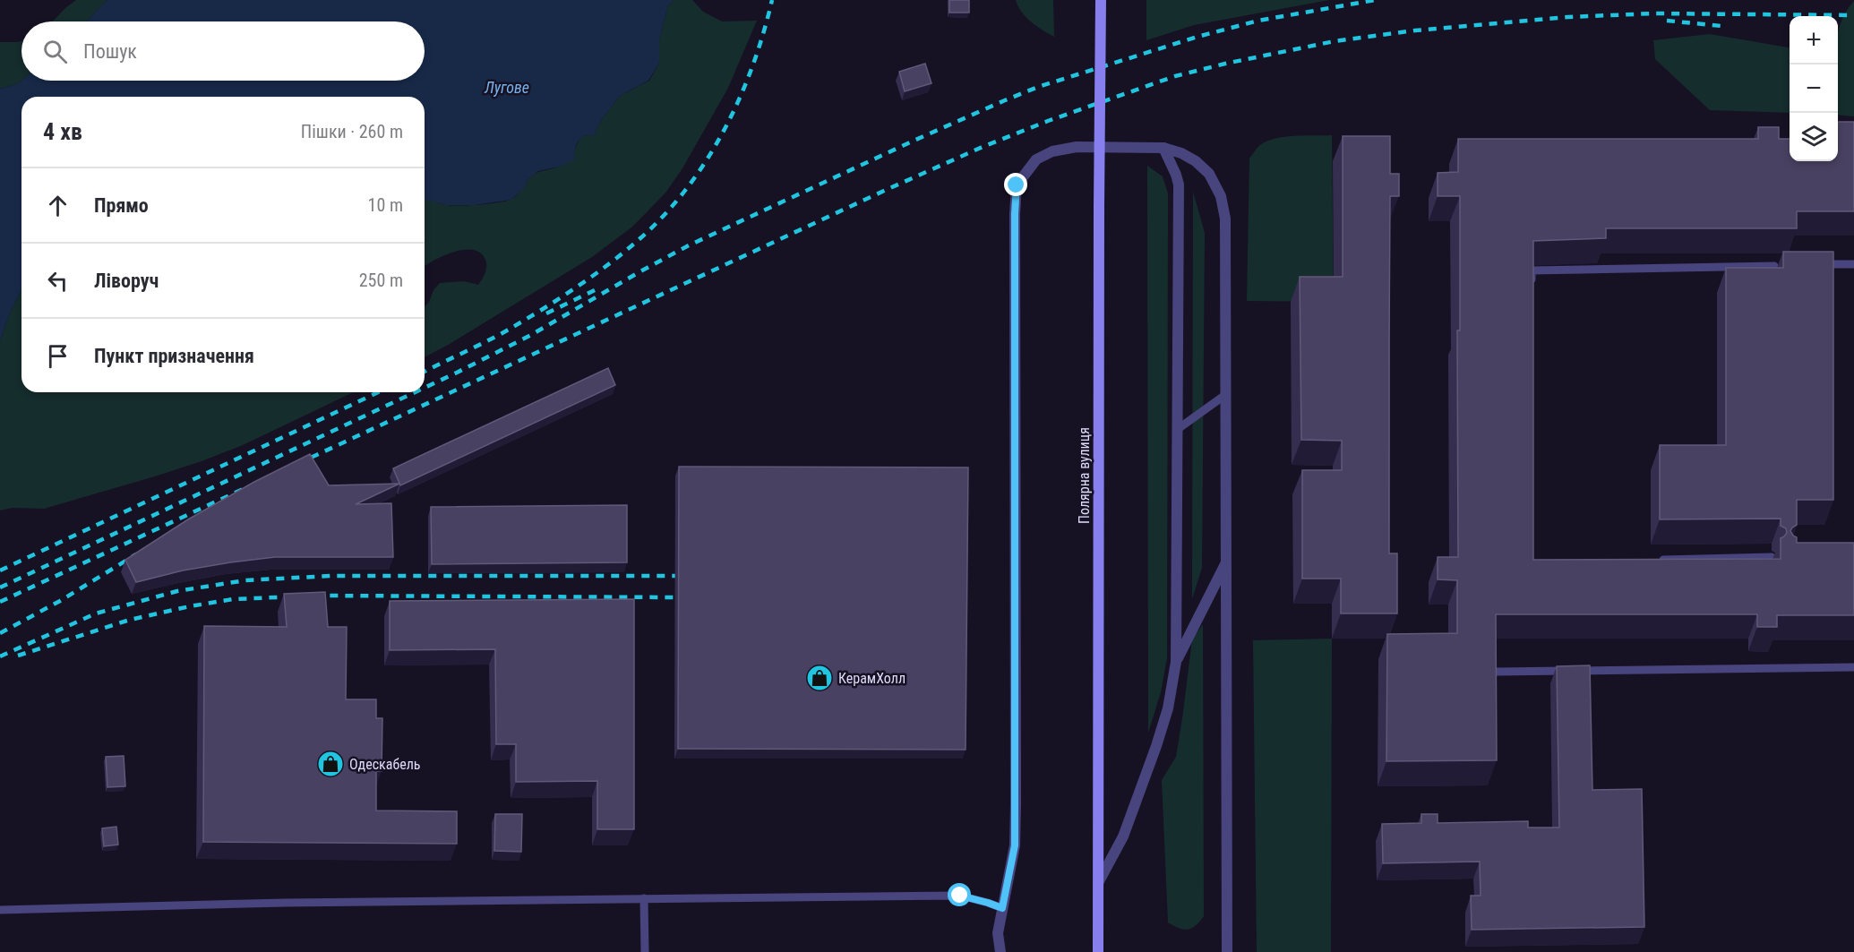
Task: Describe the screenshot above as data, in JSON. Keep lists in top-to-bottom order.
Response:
{
  "streets": {
    "main road": ["Полярна вулиця"]
  },
  "water": ["Лугове"],
  "places": {
    "shop": ["КерамХолл", "Одескабель"]
  },
  "page": {
    "map_buttons": ["+", "−"],
    "search": "Пошук",
    "heading": ["4 хв", "Пішки · 260 m"],
    "list": [
      ["Прямо", "10 m"],
      ["Ліворуч", "250 m"],
      "Пункт призначення"
    ]
  }
}
